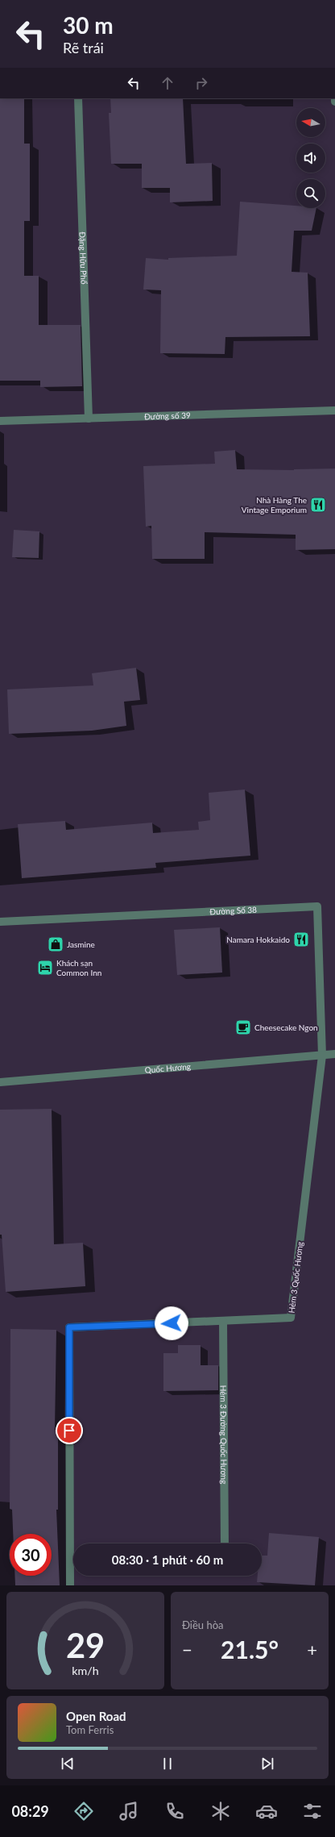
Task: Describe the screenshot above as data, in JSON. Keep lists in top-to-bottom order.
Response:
{
  "streets": {
    "street": [
      "Đặng Hữu Phổ",
      "Đường số 39",
      "Đường Số 38",
      "Quốc Hương",
      "Hẻm 3 Quốc Hương",
      "Hẻm 3 Đường Quốc Hương"
    ]
  },
  "crossings": [
    ["Đặng Hữu Phổ", "Đường số 39"],
    ["Đường Số 38", "Quốc Hương"],
    ["Đường Số 38", "Hẻm 3 Quốc Hương"],
    ["Quốc Hương", "Hẻm 3 Quốc Hương"],
    ["Hẻm 3 Quốc Hương", "Hẻm 3 Đường Quốc Hương"]
  ],
  "places": {
    "restaurant": ["Nhà Hàng The Vintage Emporium", "Namara Hokkaido"],
    "shop": ["Jasmine"],
    "hotel": ["Khách sạn Common Inn"],
    "cafe": ["Cheesecake Ngon"]
  },
  "north": "left",
  "page": {
    "turn": ["30 m", "Rẽ trái"],
    "limit": "30",
    "trip": "08:30 · 1 phút · 60 m",
    "tile": "Điều hòa",
    "heat": ["−", "21.5°", "+"],
    "song": ["Open Road", "Tom Ferris"],
    "tabs": "08:29",
    "gauge": ["29", "km/h"]
  }
}
